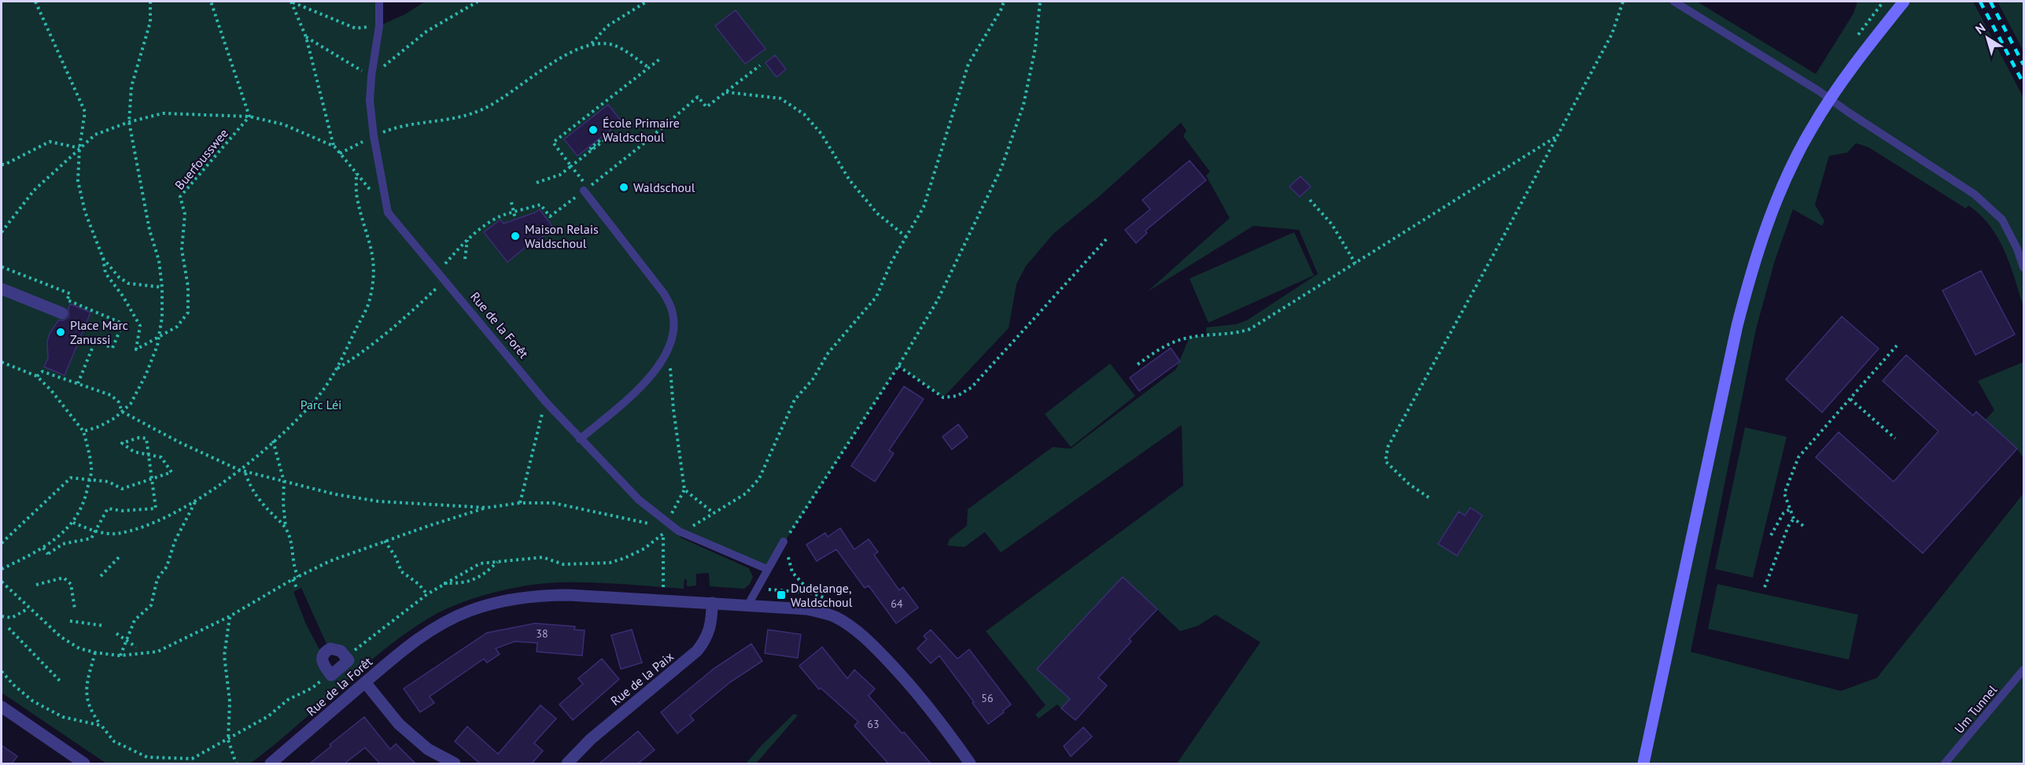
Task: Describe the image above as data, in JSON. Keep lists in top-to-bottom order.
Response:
{
  "streets": {
    "street": ["Rue de la Forêt", "Rue de la Paix"],
    "lane": ["Um Tunnel"],
    "path": ["Buerfousswee"]
  },
  "crossings": [
    ["Rue de la Forêt", "Rue de la Paix"]
  ],
  "parks": ["Parc Léi"],
  "places": {
    "other": [
      "École Primaire Waldschoul",
      "Waldschoul",
      "Maison Relais Waldschoul",
      "Place Marc Zanussi"
    ],
    "transit": ["Dudelange, Waldschoul"]
  },
  "house_numbers": [
    "64",
    "38",
    "56",
    "63"
  ],
  "north": "top left"
}
